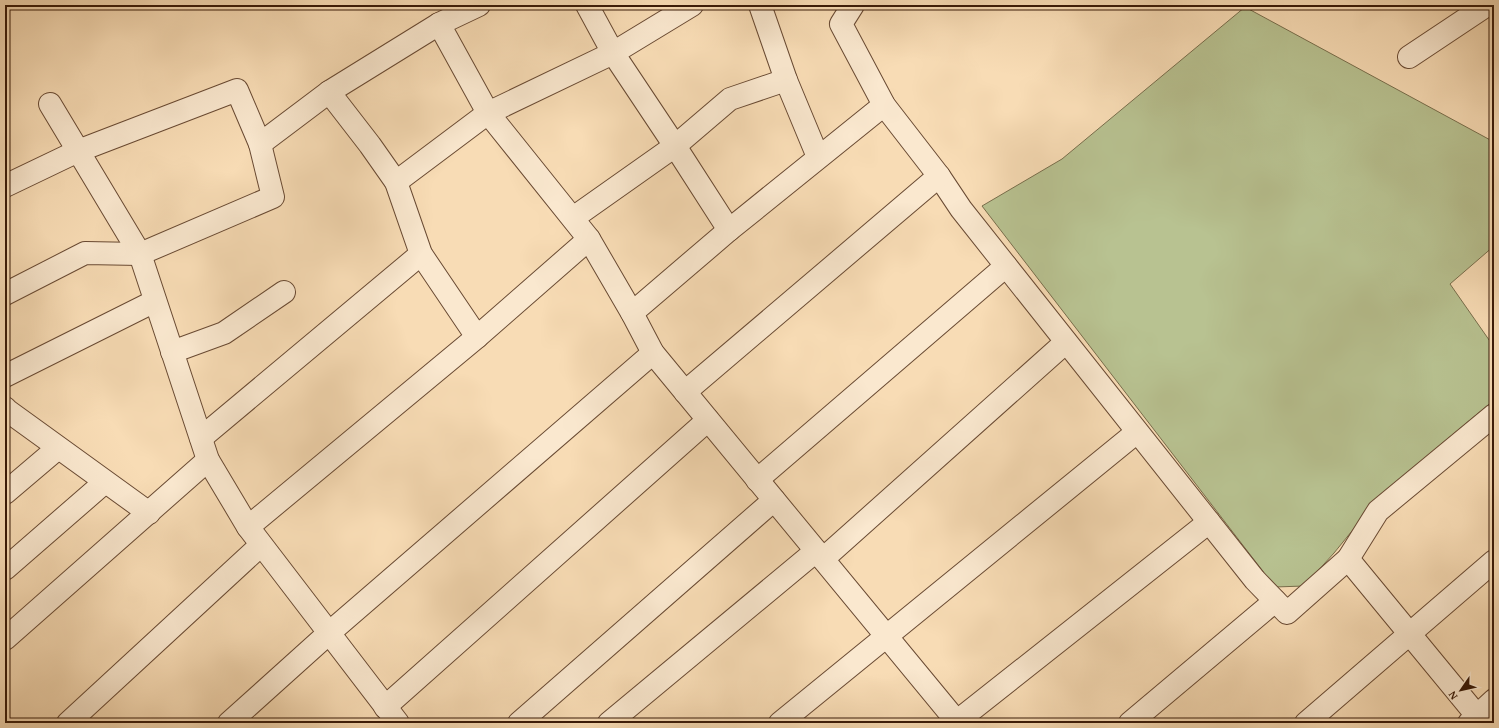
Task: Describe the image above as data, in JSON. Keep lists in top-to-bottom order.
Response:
{
  "north": "bottom left"
}
